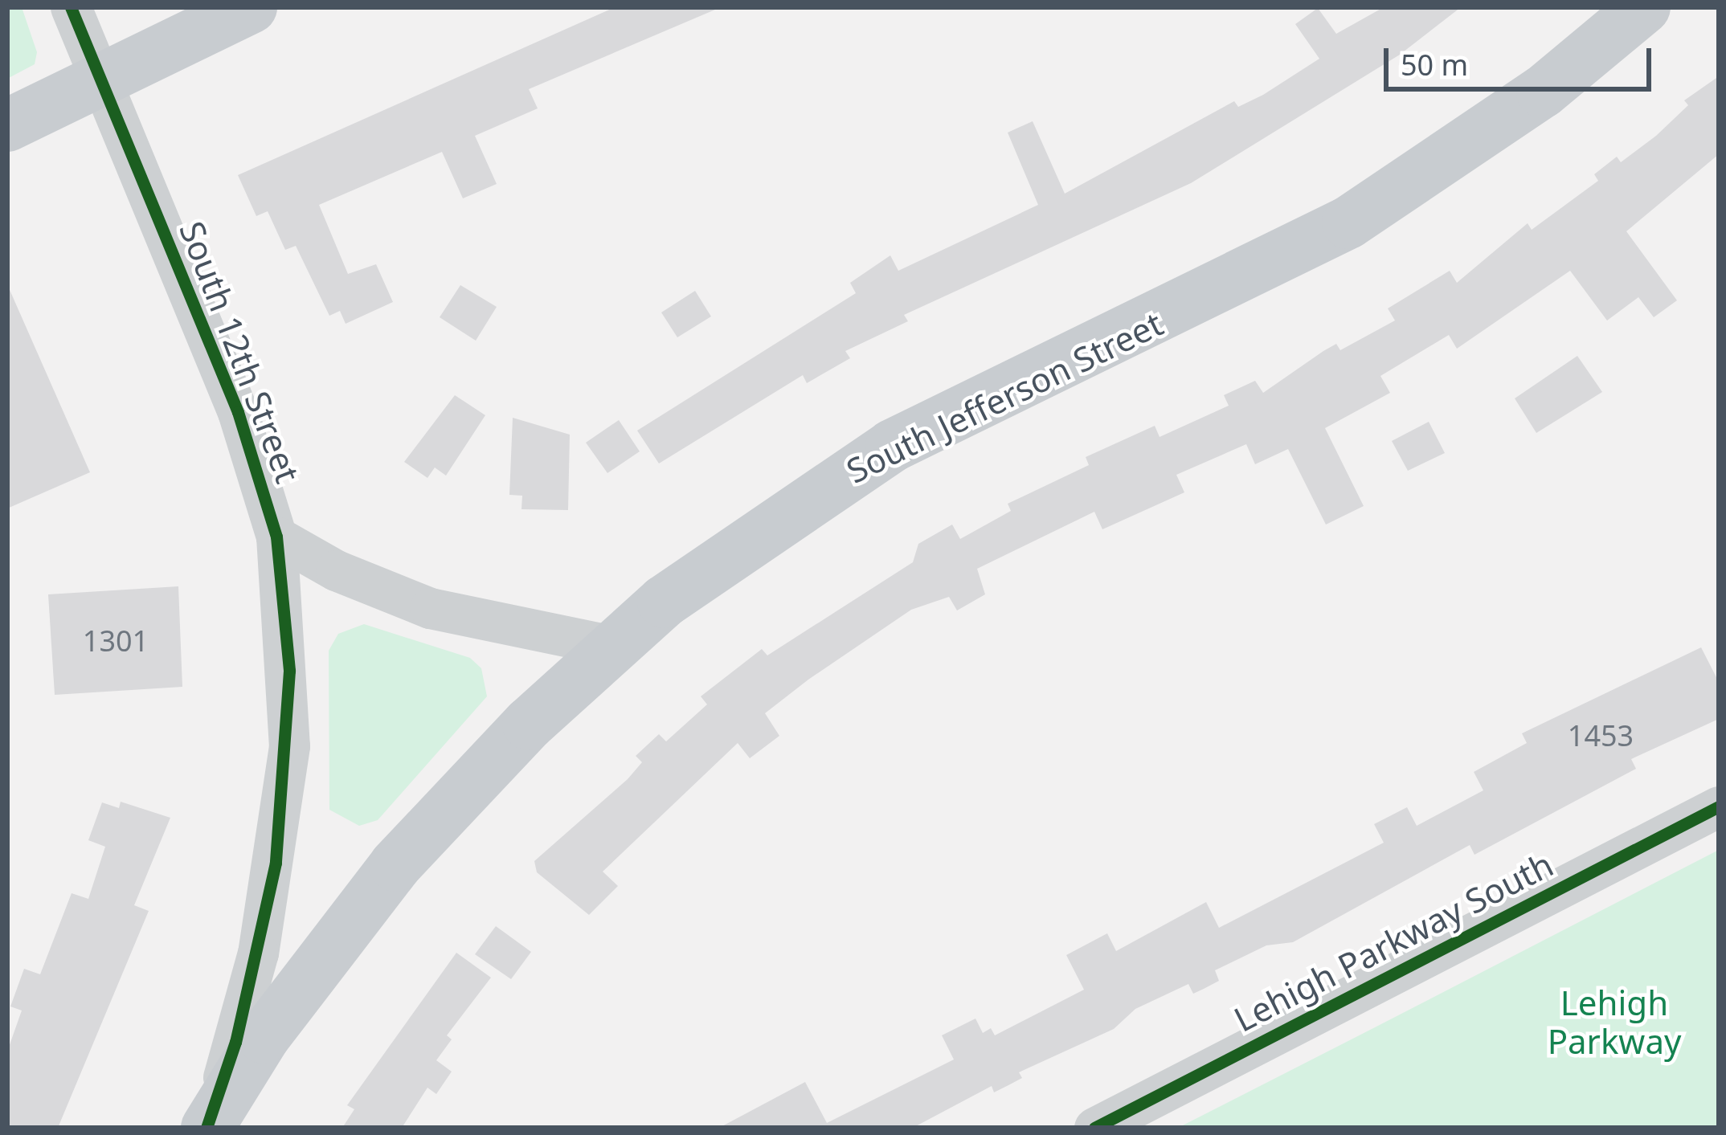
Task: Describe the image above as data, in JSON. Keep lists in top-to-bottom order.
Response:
{
  "streets": {
    "main road": ["South Jefferson Street"],
    "street": ["South 12th Street", "Lehigh Parkway South"]
  },
  "crossings": [
    ["South 12th Street", "South Jefferson Street"]
  ],
  "parks": ["Lehigh Parkway"],
  "house_numbers": ["1301", "1453"],
  "scale_bar": "50 m"
}
